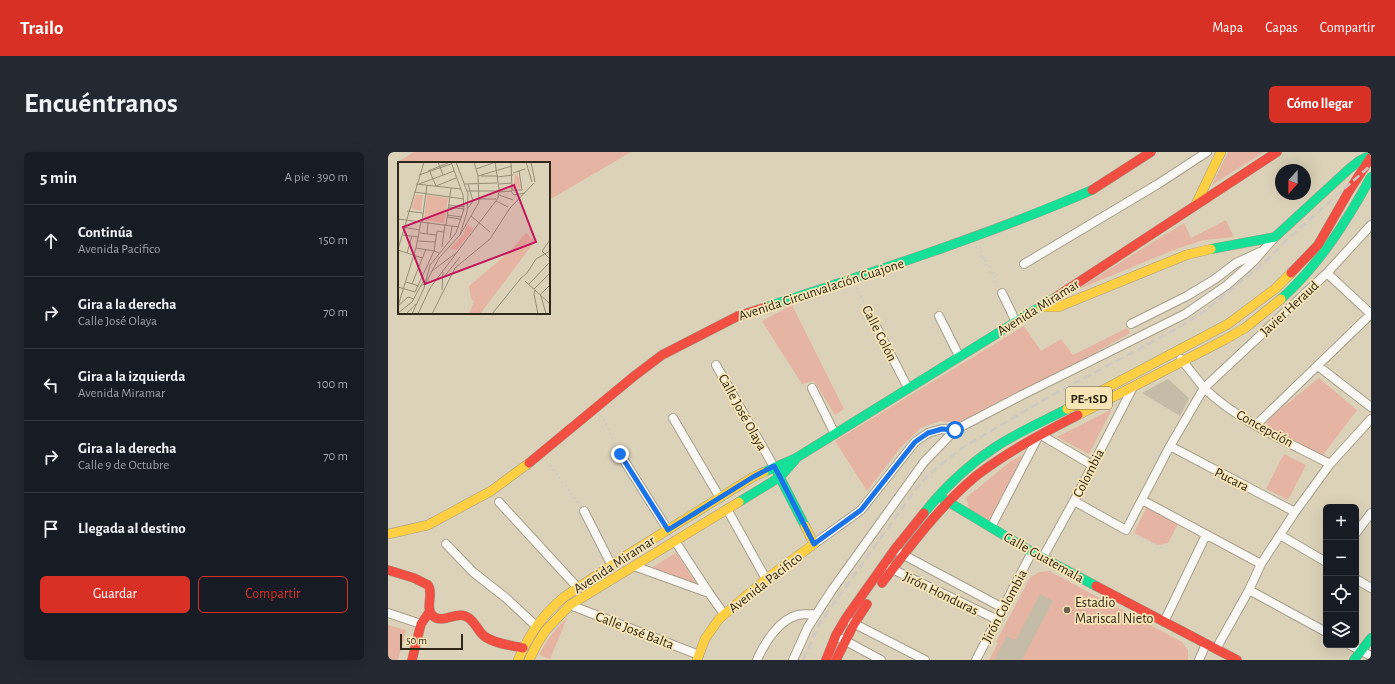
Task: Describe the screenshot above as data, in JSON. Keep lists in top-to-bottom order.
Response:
{
  "streets": {
    "main road": [
      "Avenida Circunvalación Cuajone",
      "Avenida Miramar",
      "PE-1SD",
      "Calle José Olaya",
      "Calle Guatemala",
      "Avenida Pacifico"
    ],
    "street": [
      "Javier Heraud",
      "Calle Colón",
      "Concepción",
      "Colombia",
      "Pucara",
      "Jirón Honduras",
      "Jirón Colombia",
      "Calle José Balta"
    ]
  },
  "crossings": [
    ["Avenida Circunvalación Cuajone", "Calle Colón"],
    ["Avenida Miramar", "Calle Colón"],
    ["Avenida Miramar", "Calle José Olaya"],
    ["Avenida Miramar", "Calle José Balta"],
    ["Javier Heraud", "Concepción"],
    ["Javier Heraud", "Pucara"],
    ["PE-1SD", "Concepción"],
    ["PE-1SD", "Colombia"],
    ["PE-1SD", "Calle Guatemala"],
    ["PE-1SD", "Jirón Honduras"],
    ["Calle José Olaya", "Avenida Pacifico"],
    ["Colombia", "Calle Guatemala"],
    ["Calle Guatemala", "Jirón Colombia"],
    ["Avenida Pacifico", "Calle José Balta"],
    ["Jirón Honduras", "Jirón Colombia"]
  ],
  "places": ["Estadio Mariscal Nieto"],
  "scale_bar": "50 m",
  "north": "bottom",
  "page": {
    "header": "Trailo",
    "nav": ["Mapa", "Capas", "Compartir"],
    "buttons": [
      "Cómo llegar",
      ["Guardar", "Compartir"]
    ],
    "title": "Encuéntranos",
    "heading": ["5 min", "A pie · 390 m"],
    "list": [
      ["Continúa", "Avenida Pacifico", "150 m"],
      ["Gira a la derecha", "Calle José Olaya", "70 m"],
      ["Gira a la izquierda", "Avenida Miramar", "100 m"],
      ["Gira a la derecha", "Calle 9 de Octubre", "70 m"],
      "Llegada al destino"
    ],
    "map_buttons": ["+", "−"],
    "scale": "50 m"
  }
}
